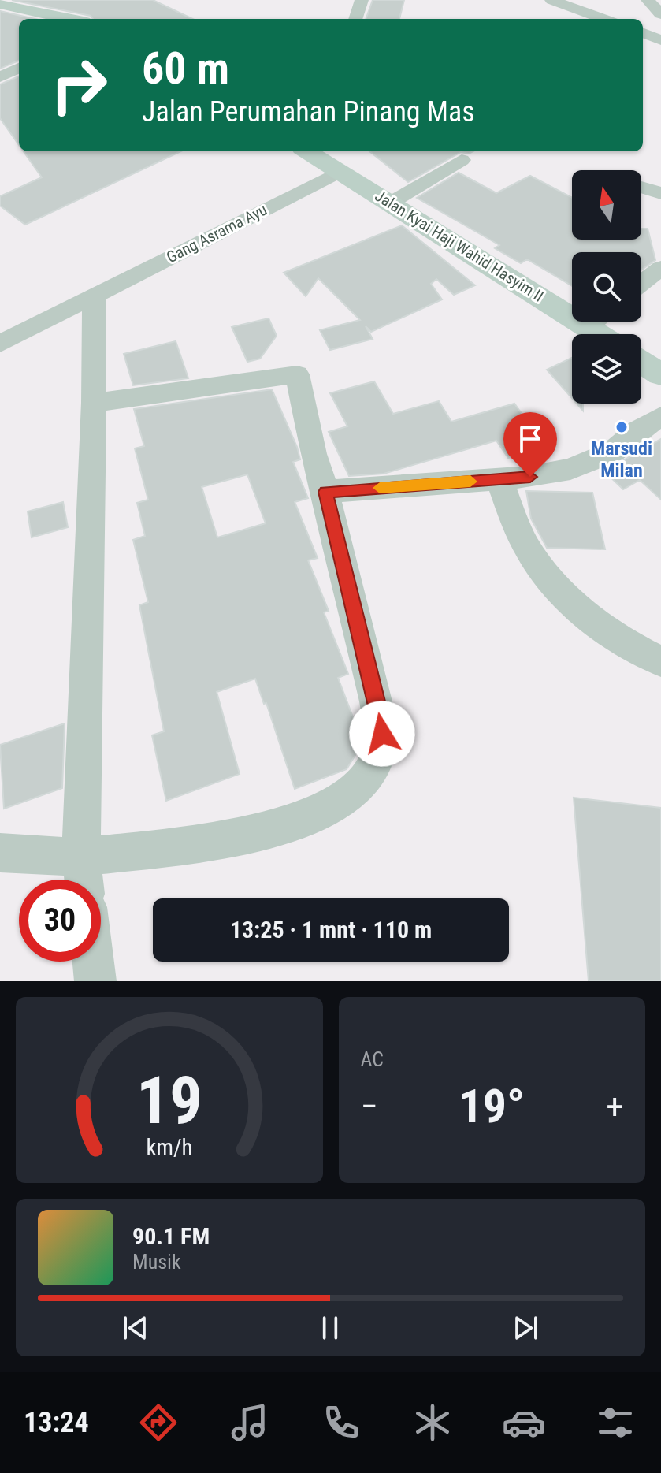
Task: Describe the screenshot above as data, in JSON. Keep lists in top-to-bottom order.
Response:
{
  "streets": {
    "street": ["Gang Asrama Ayu", "Jalan Kyai Haji Wahid Hasyim II"]
  },
  "crossings": [
    ["Gang Asrama Ayu", "Jalan Kyai Haji Wahid Hasyim II"]
  ],
  "places": ["Marsudi Milan"],
  "north": "top",
  "page": {
    "turn": ["60 m", "Jalan Perumahan Pinang Mas"],
    "limit": "30",
    "trip": "13:25 · 1 mnt · 110 m",
    "tile": "AC",
    "heat": ["−", "19°", "+"],
    "song": ["90.1 FM", "Musik"],
    "tabs": "13:24",
    "gauge": ["19", "km/h"]
  }
}
